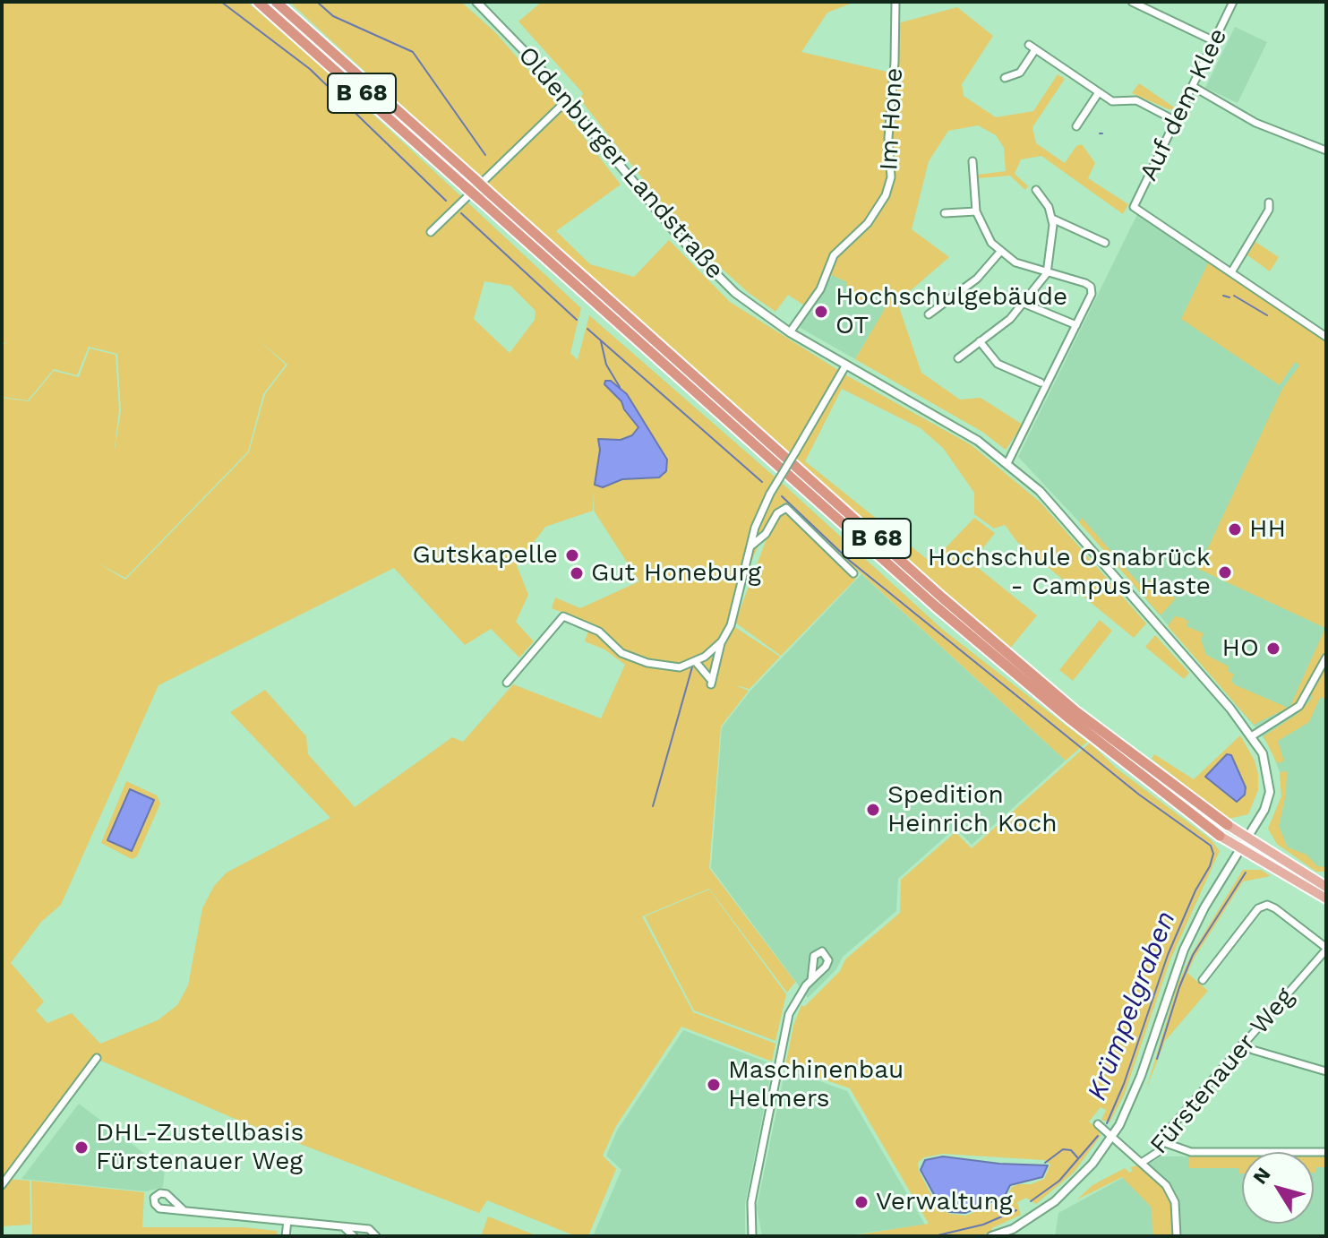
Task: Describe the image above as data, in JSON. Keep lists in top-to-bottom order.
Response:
{
  "streets": {
    "highway": ["B 68"],
    "street": [
      "Auf dem Klee",
      "Im Hone",
      "Oldenburger Landstraße",
      "Fürstenauer Weg"
    ]
  },
  "crossings": [
    ["B 68", "Oldenburger Landstraße"],
    ["B 68", "Fürstenauer Weg"],
    ["Im Hone", "Oldenburger Landstraße"],
    ["Oldenburger Landstraße", "Fürstenauer Weg"]
  ],
  "water": ["Krümpelgraben"],
  "places": [
    "Hochschulgebäude OT",
    "HH",
    "Gutskapelle",
    "Hochschule Osnabrück - Campus Haste",
    "Gut Honeburg",
    "HO",
    "Spedition Heinrich Koch",
    "Maschinenbau Helmers",
    "DHL-Zustellbasis Fürstenauer Weg",
    "Verwaltung"
  ],
  "north": "top left"
}
